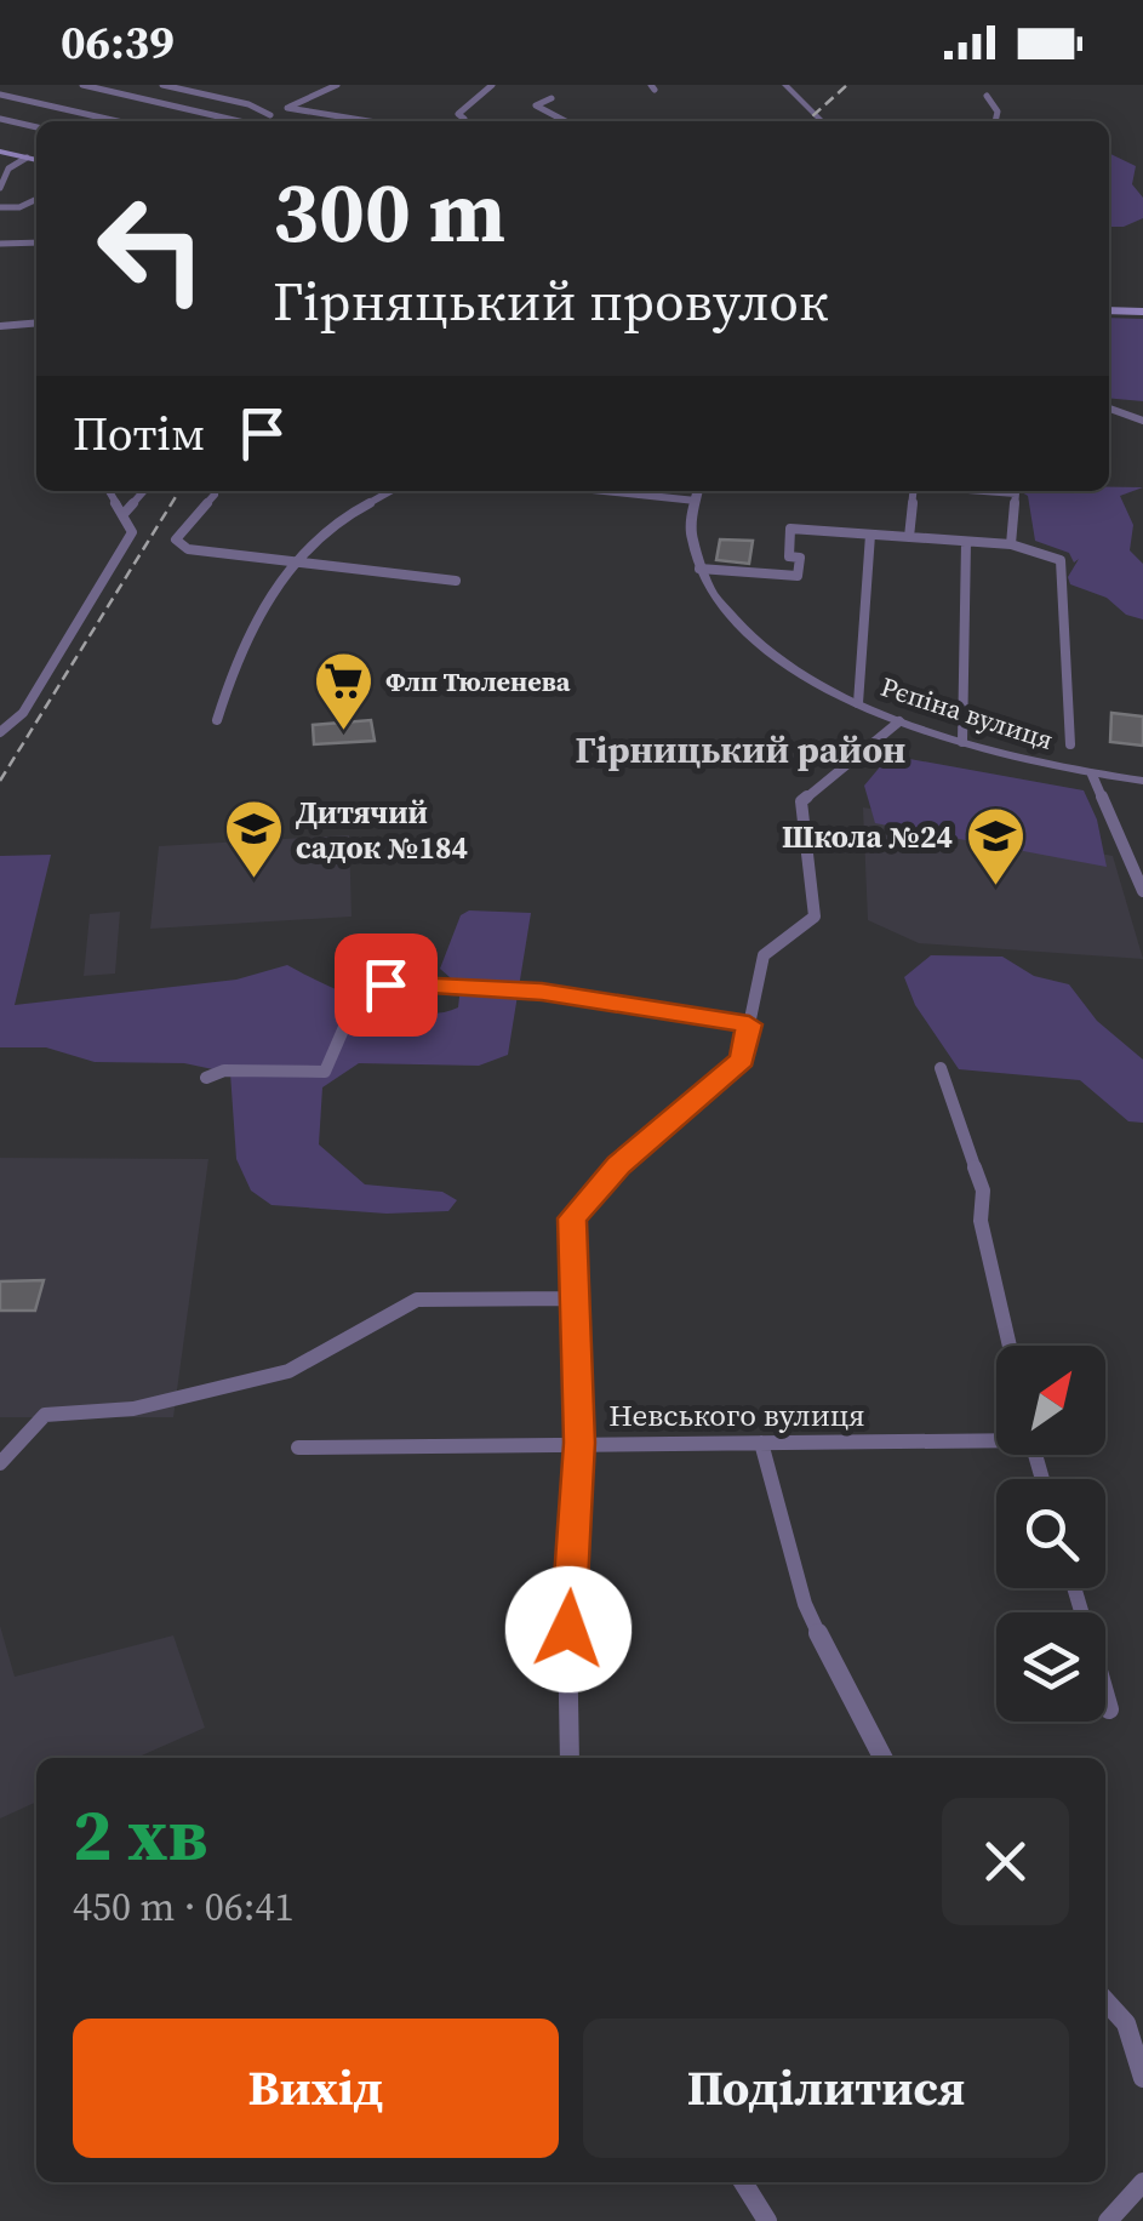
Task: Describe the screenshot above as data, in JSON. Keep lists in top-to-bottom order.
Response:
{
  "streets": {
    "street": ["Рєпіна вулиця", "Невського вулиця"]
  },
  "districts": ["Гірницький район"],
  "places": {
    "supermarket": ["Флп Тюленева"],
    "school or university": ["Дитячий садок №184", "Школа №24"]
  },
  "north": "top right",
  "page": {
    "status": "06:39",
    "turn": ["300 m", "Гірняцький провулок"],
    "then": "Потім",
    "heading": ["2 хв", "450 m · 06:41"],
    "buttons": ["Вихід", "Поділитися"]
  }
}
